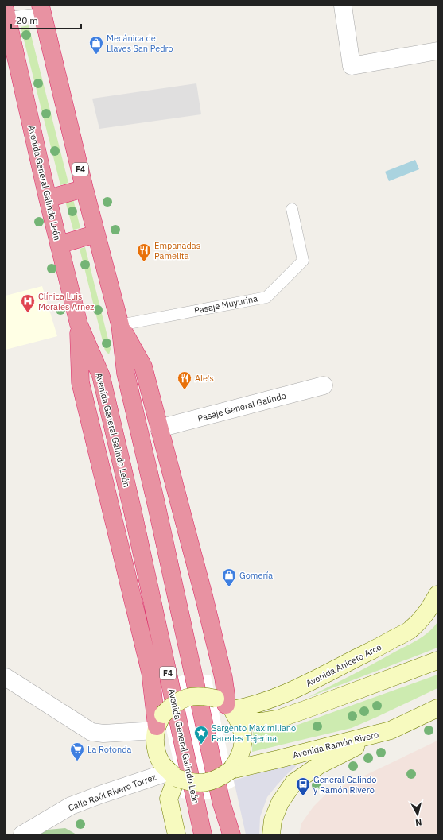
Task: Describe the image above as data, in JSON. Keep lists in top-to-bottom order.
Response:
{
  "streets": {
    "highway": ["F4", "Avenida General Galindo León"],
    "main road": ["Avenida Aniceto Arce", "Avenida Ramón Rivero"],
    "street": ["Pasaje General Galindo", "Calle Raúl Rivero Torrez"],
    "lane": ["Pasaje Muyurina"]
  },
  "crossings": [
    ["F4", "Pasaje Muyurina"],
    ["Avenida Aniceto Arce", "Avenida Ramón Rivero"],
    ["Avenida Aniceto Arce", "Calle Raúl Rivero Torrez"],
    ["Avenida Ramón Rivero", "Calle Raúl Rivero Torrez"]
  ],
  "places": {
    "shop": ["Mecánica de Llaves San Pedro", "Gomería"],
    "restaurant": ["Empanadas Pamelita", "Ale's"],
    "hospital": ["Clínica Luis Morales Arnez"],
    "place": ["Sargento Maximiliano Paredes Tejerina"],
    "supermarket": ["La Rotonda"],
    "bus stop": ["General Galindo y Ramón Rivero"]
  },
  "scale_bar": "20 m",
  "north": "bottom"
}
